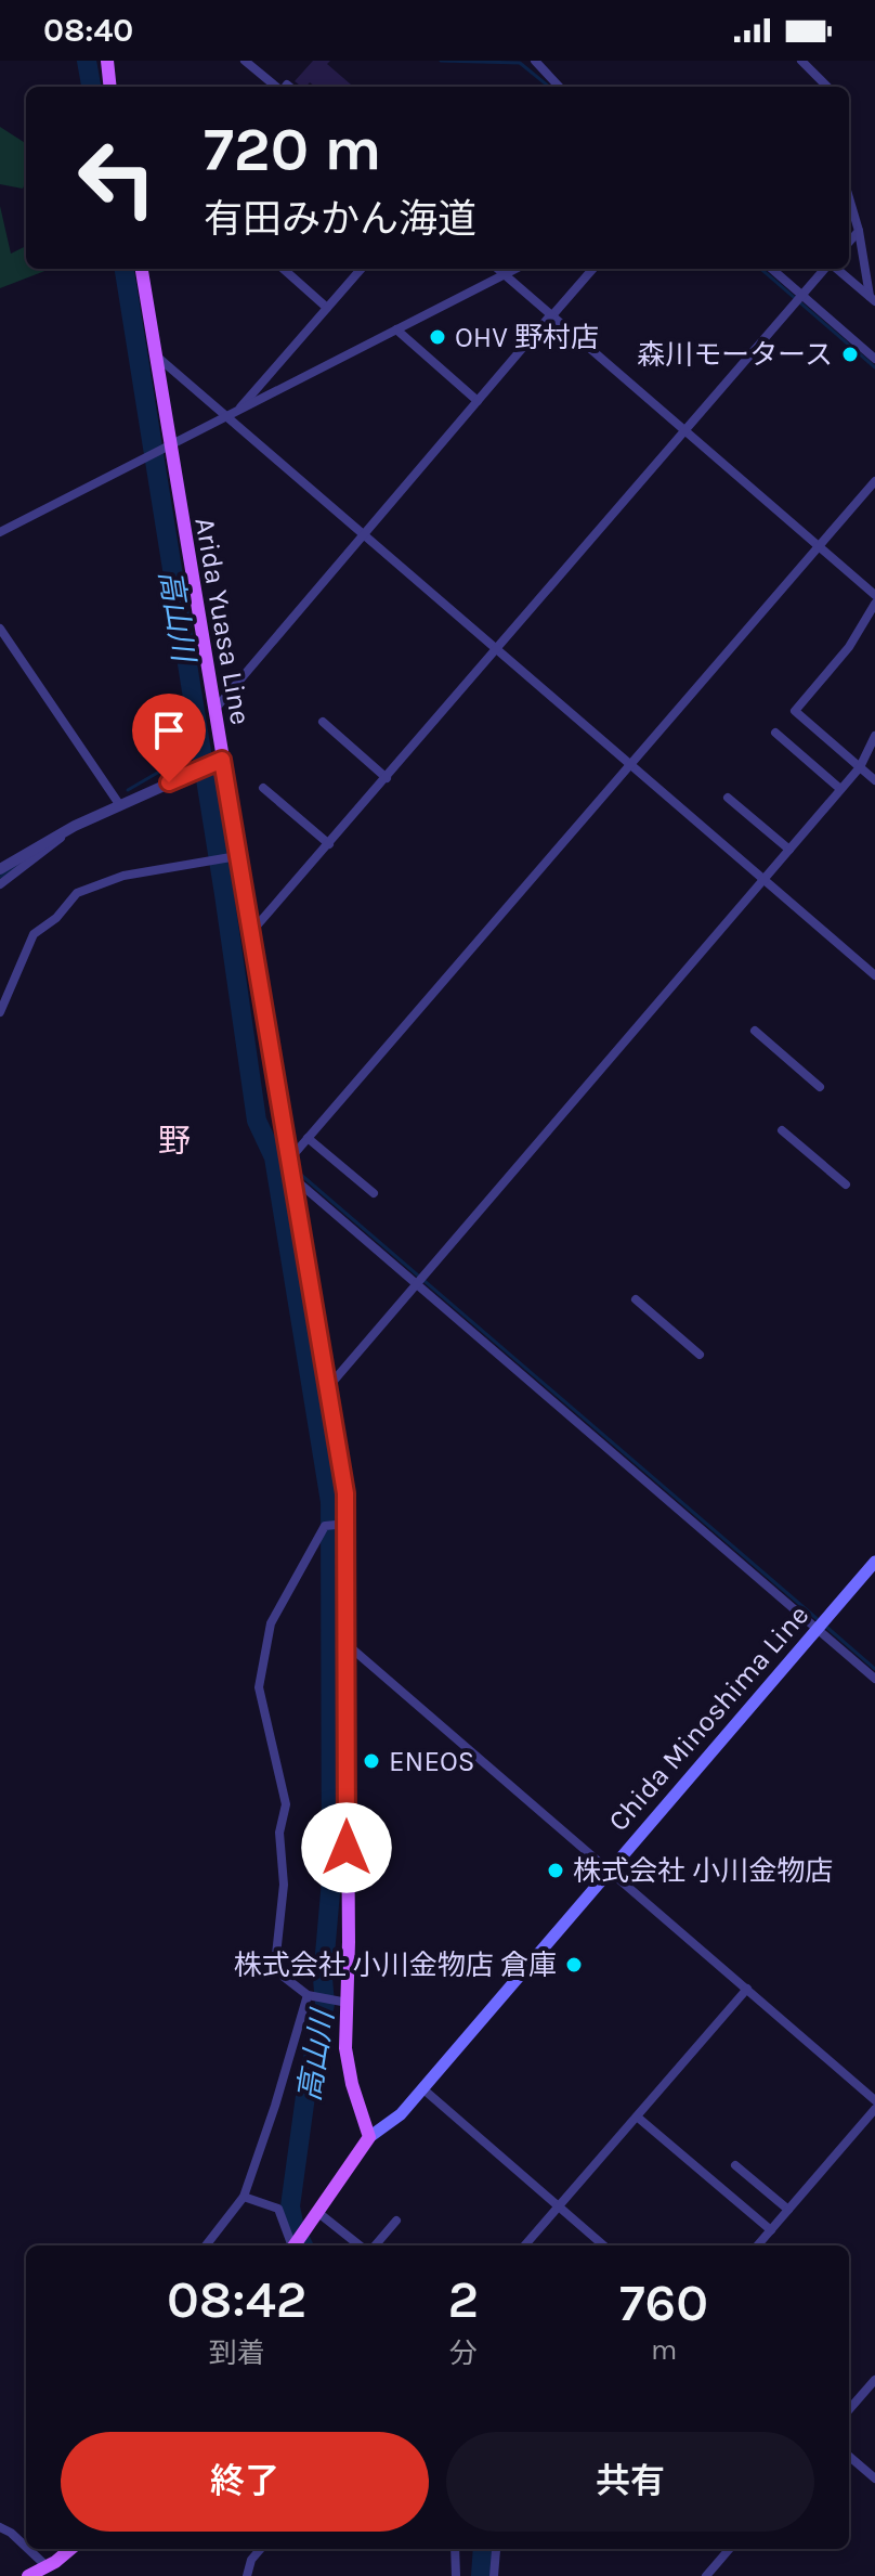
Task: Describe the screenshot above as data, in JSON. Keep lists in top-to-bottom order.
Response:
{
  "streets": {
    "main road": ["Arida Yuasa Line", "Chida Minoshima Line"]
  },
  "crossings": [
    ["Arida Yuasa Line", "Chida Minoshima Line"]
  ],
  "districts": ["野"],
  "water": ["高山川"],
  "places": [
    "OHV 野村店",
    "森川モータース",
    "ENEOS",
    "株式会社 小川金物店",
    "株式会社 小川金物店 倉庫"
  ],
  "page": {
    "status": "08:40",
    "turn": ["720 m", "有田みかん海道"],
    "eta": [
      "08:42",
      "到着",
      "2",
      "分",
      "760",
      "m"
    ],
    "buttons": ["終了", "共有"]
  }
}
